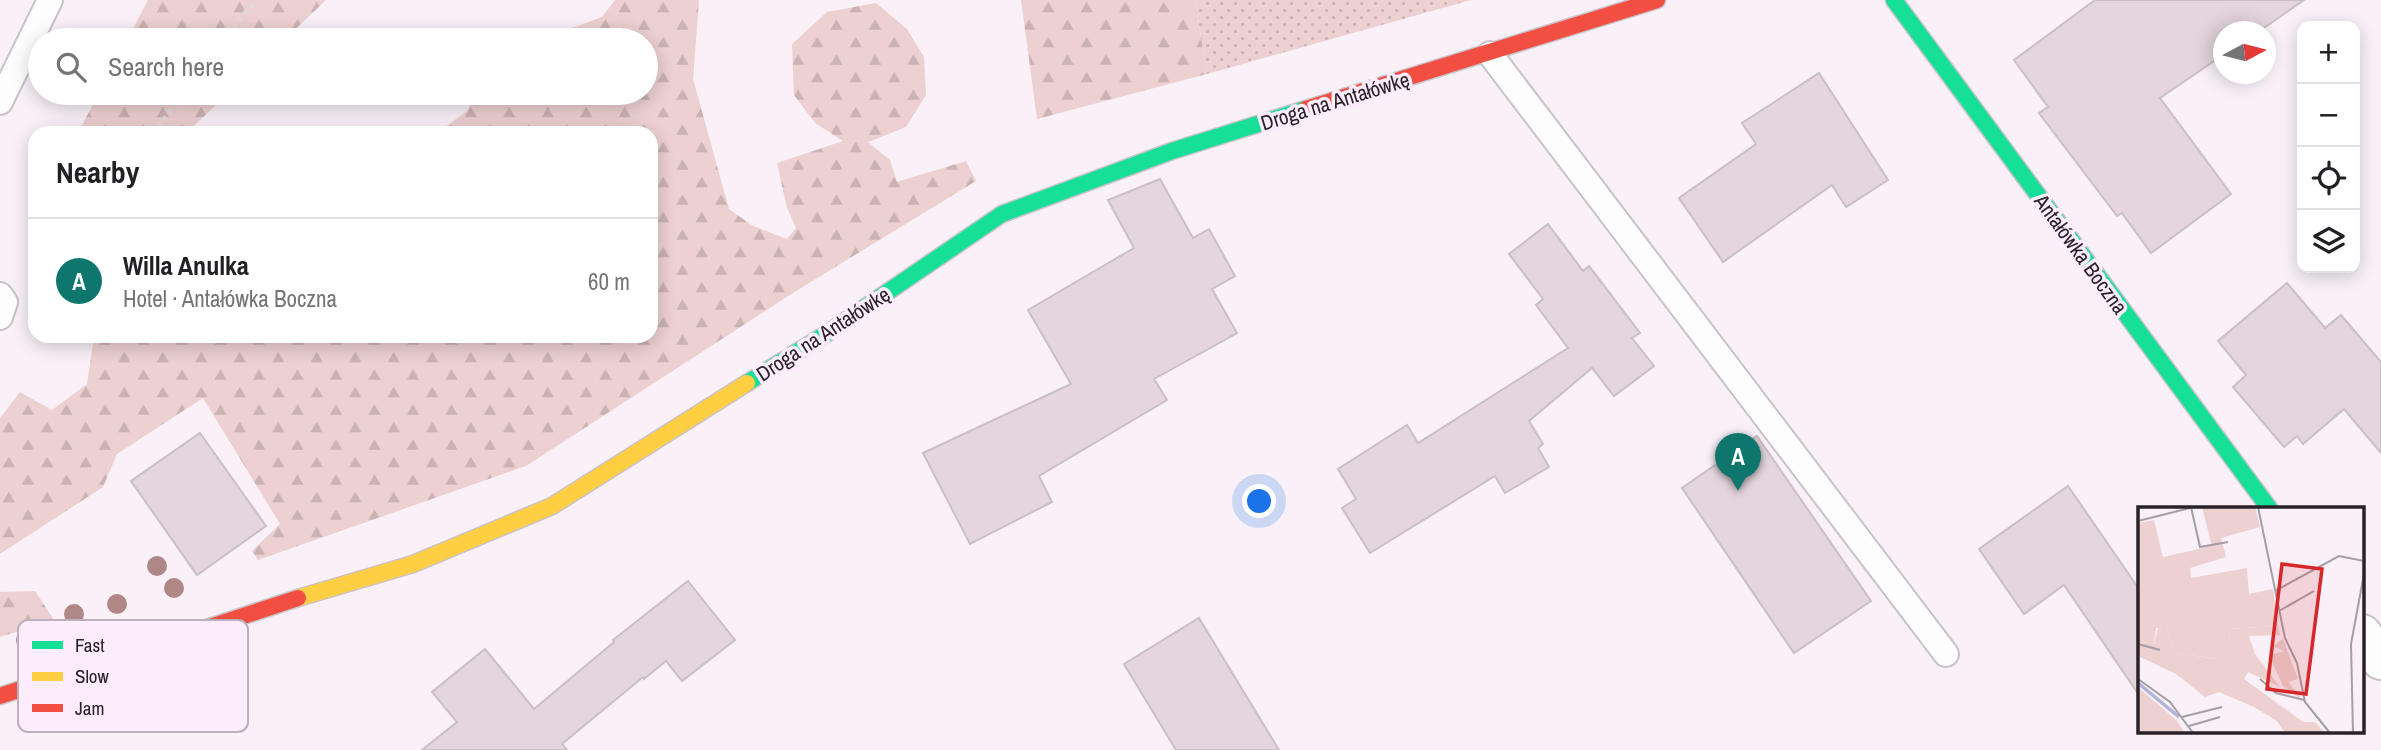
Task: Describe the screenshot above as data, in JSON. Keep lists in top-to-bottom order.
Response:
{
  "streets": {
    "street": ["Droga na Antałówkę", "Antałówka Boczna"]
  },
  "legend": ["Fast", "Slow", "Jam"],
  "north": "right",
  "page": {
    "map_buttons": ["+", "−"],
    "search": "Search here",
    "heading": "Nearby",
    "list": [
      {
        "mark": "A",
        "name": "Willa Anulka",
        "note": "Hotel · Antałówka Boczna",
        "value": "60 m"
      }
    ],
    "pins": "A"
  }
}
